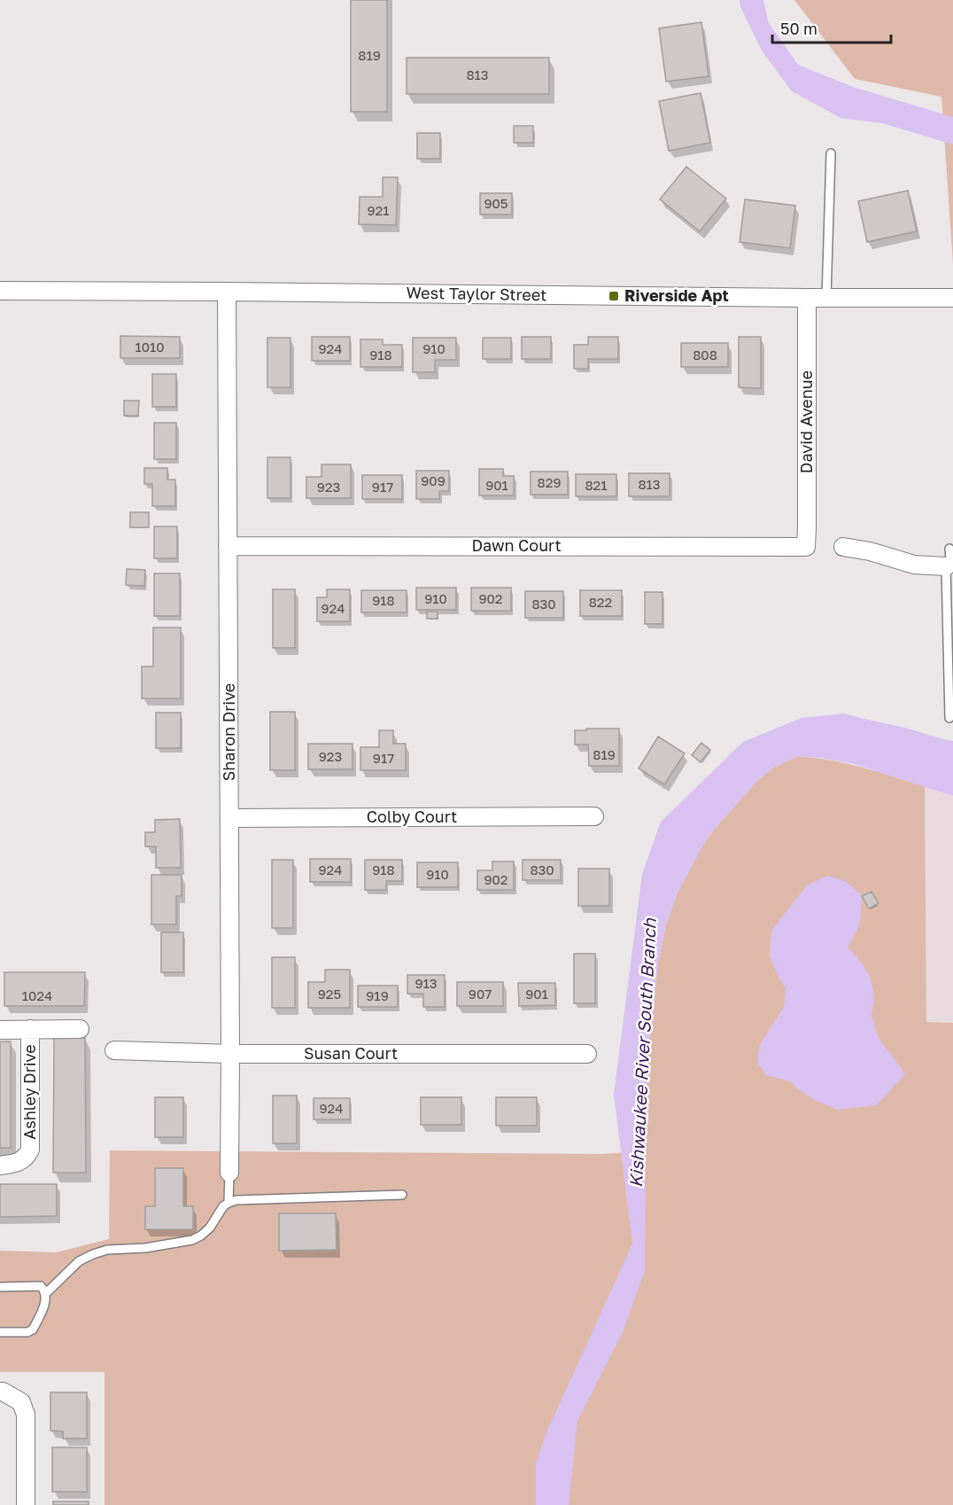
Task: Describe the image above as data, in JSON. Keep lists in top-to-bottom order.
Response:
{
  "streets": {
    "street": [
      "West Taylor Street",
      "David Avenue",
      "Dawn Court",
      "Sharon Drive",
      "Colby Court",
      "Susan Court",
      "Ashley Drive"
    ]
  },
  "crossings": [
    ["West Taylor Street", "David Avenue"],
    ["West Taylor Street", "Sharon Drive"],
    ["David Avenue", "Dawn Court"],
    ["Dawn Court", "Sharon Drive"],
    ["Sharon Drive", "Colby Court"],
    ["Sharon Drive", "Susan Court"]
  ],
  "water": ["Kishwaukee River South Branch"],
  "places": {
    "transit": ["Riverside Apt"]
  },
  "house_numbers": [
    "819",
    "813",
    "905",
    "921",
    "1010",
    "924",
    "910",
    "918",
    "808",
    "909",
    "829",
    "813",
    "901",
    "821",
    "923",
    "917",
    "910",
    "902",
    "918",
    "822",
    "830",
    "924",
    "819",
    "923",
    "917",
    "924",
    "918",
    "830",
    "910",
    "902",
    "913",
    "925",
    "907",
    "901",
    "1024",
    "919",
    "924"
  ],
  "scale_bar": "50 m"
}
